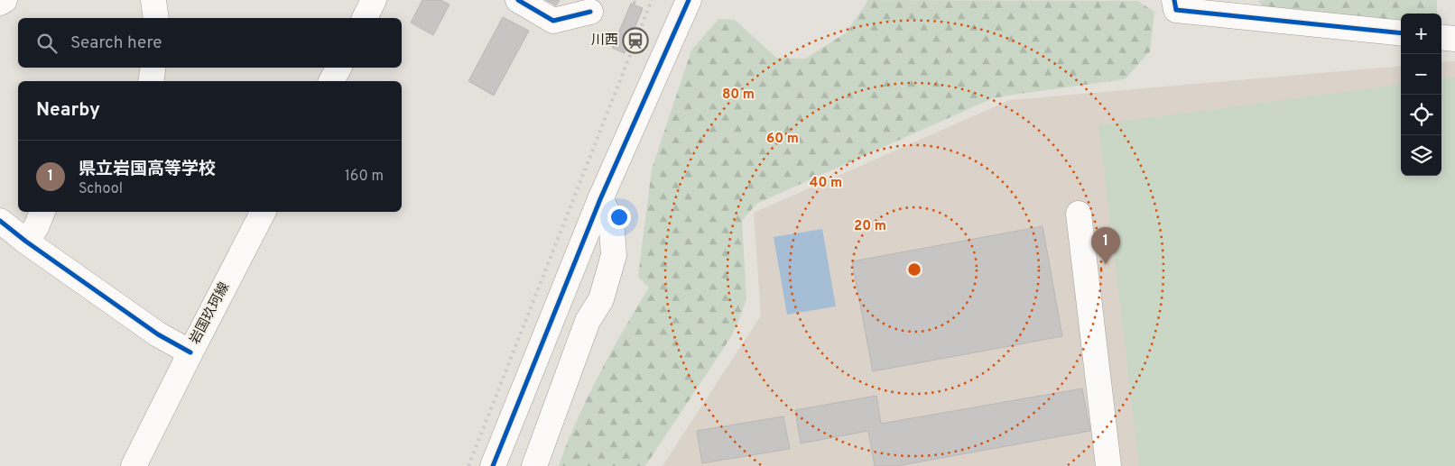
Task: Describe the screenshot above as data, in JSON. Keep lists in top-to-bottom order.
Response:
{
  "streets": {
    "street": ["岩国玖珂線"]
  },
  "places": {
    "station": ["川西"]
  },
  "page": {
    "map_buttons": ["+", "−"],
    "search": "Search here",
    "heading": "Nearby",
    "list": [
      {
        "mark": "1",
        "name": "県立岩国高等学校",
        "note": "School",
        "value": "160 m"
      }
    ],
    "pins": "1"
  },
  "rings": [
    "80 m",
    "60 m",
    "40 m",
    "20 m"
  ]
}
